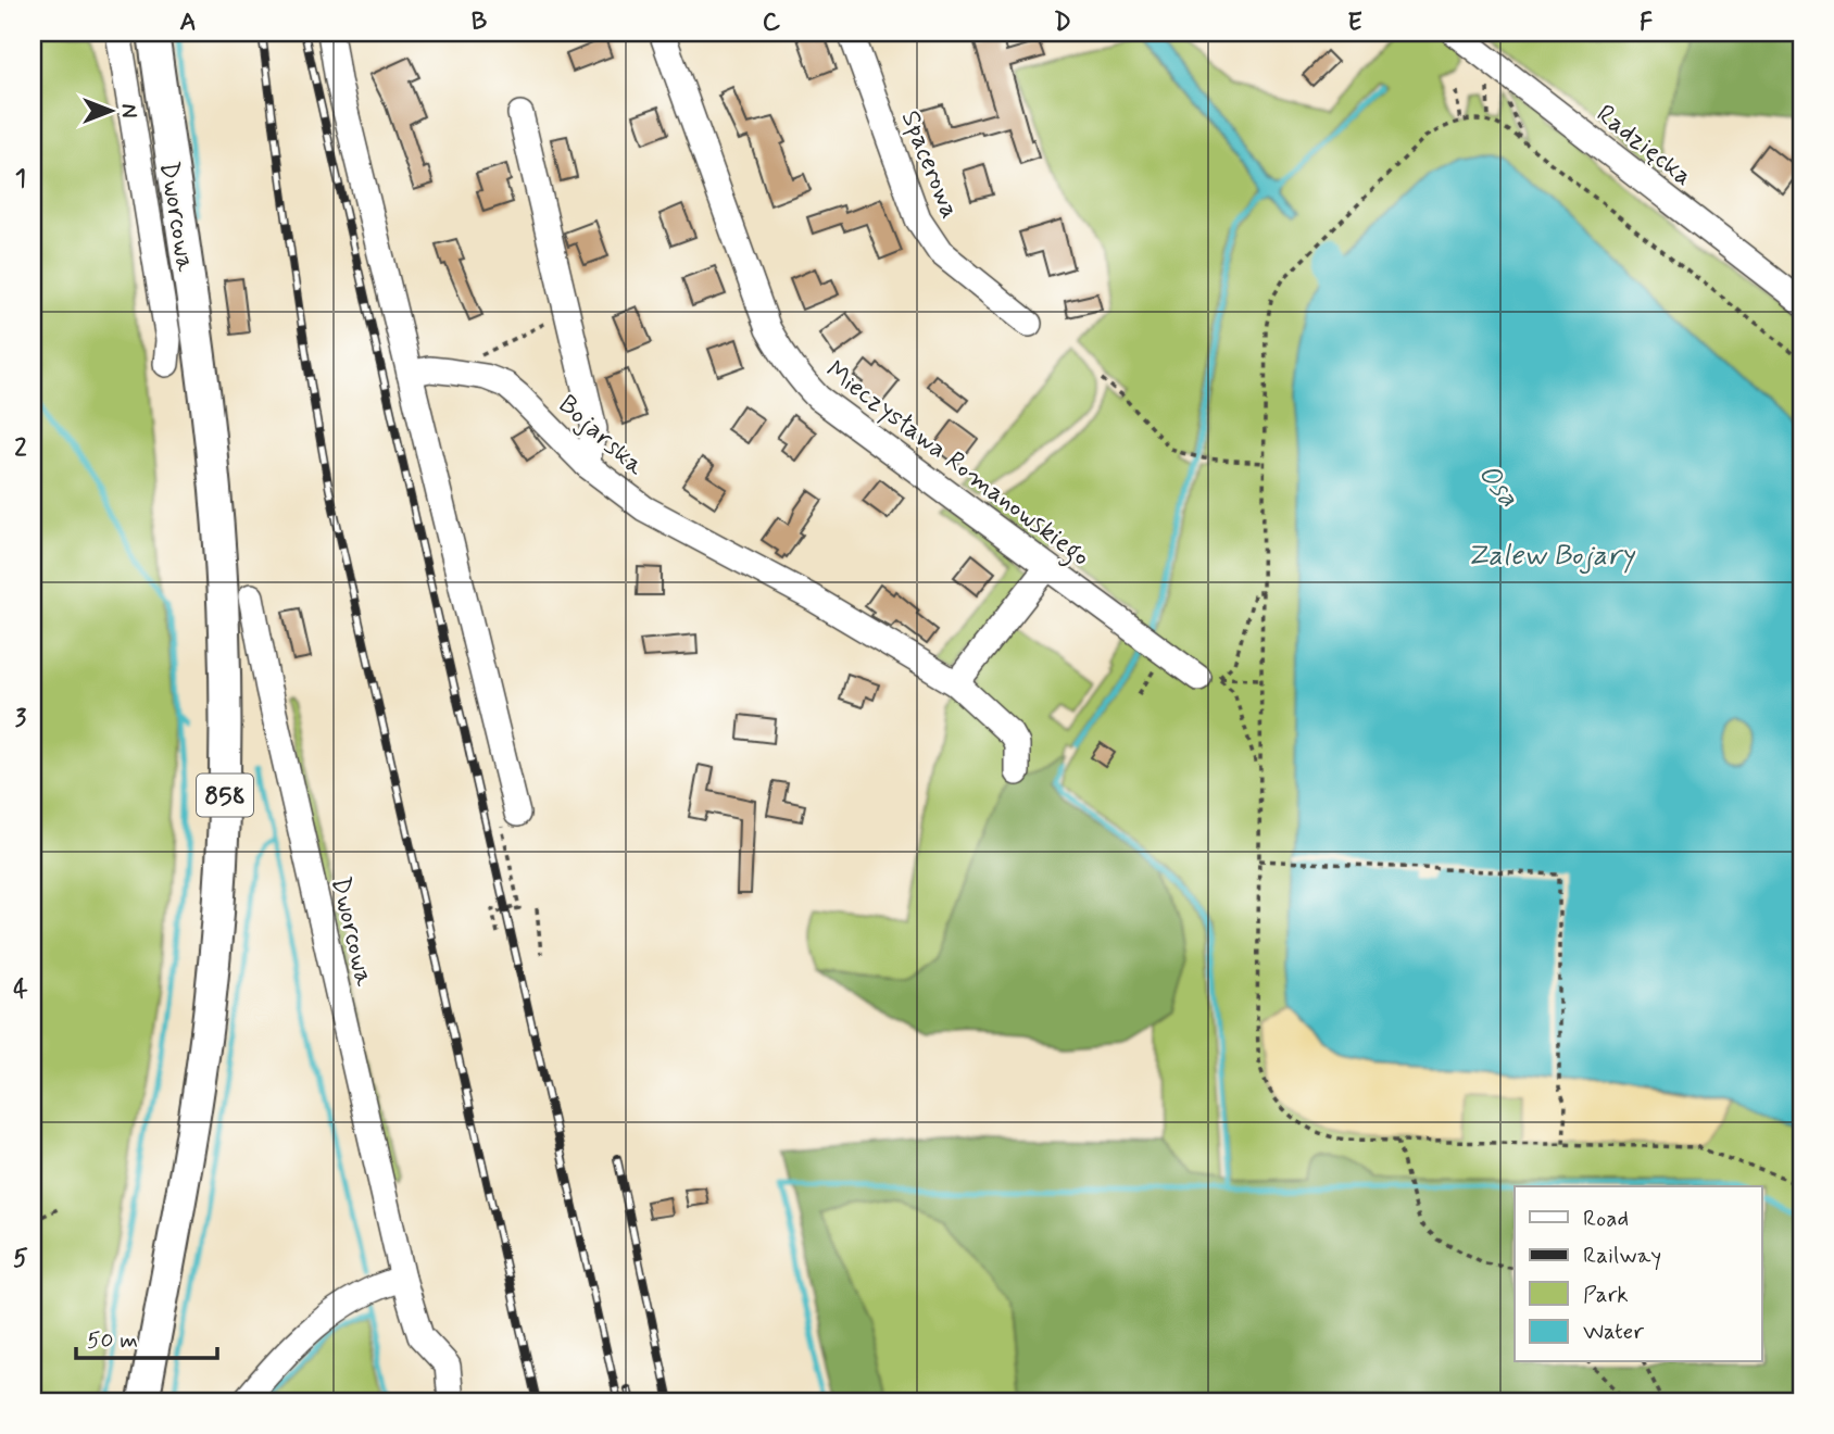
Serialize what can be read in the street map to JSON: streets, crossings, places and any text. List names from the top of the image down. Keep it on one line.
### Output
{"streets":{"main road":["858"],"street":["Radzięcka","Spacerowa","Dworcowa","Bojarska","Mieczysława Romanowskiego"]},"water":["Osa","Zalew Bojary"],"legend":["Road","Railway","Park","Water"],"scale_bar":"50 m","north":"right","grid":{"columns":["A","B","C","D","E","F"],"rows":["1","2","3","4","5"]}}
